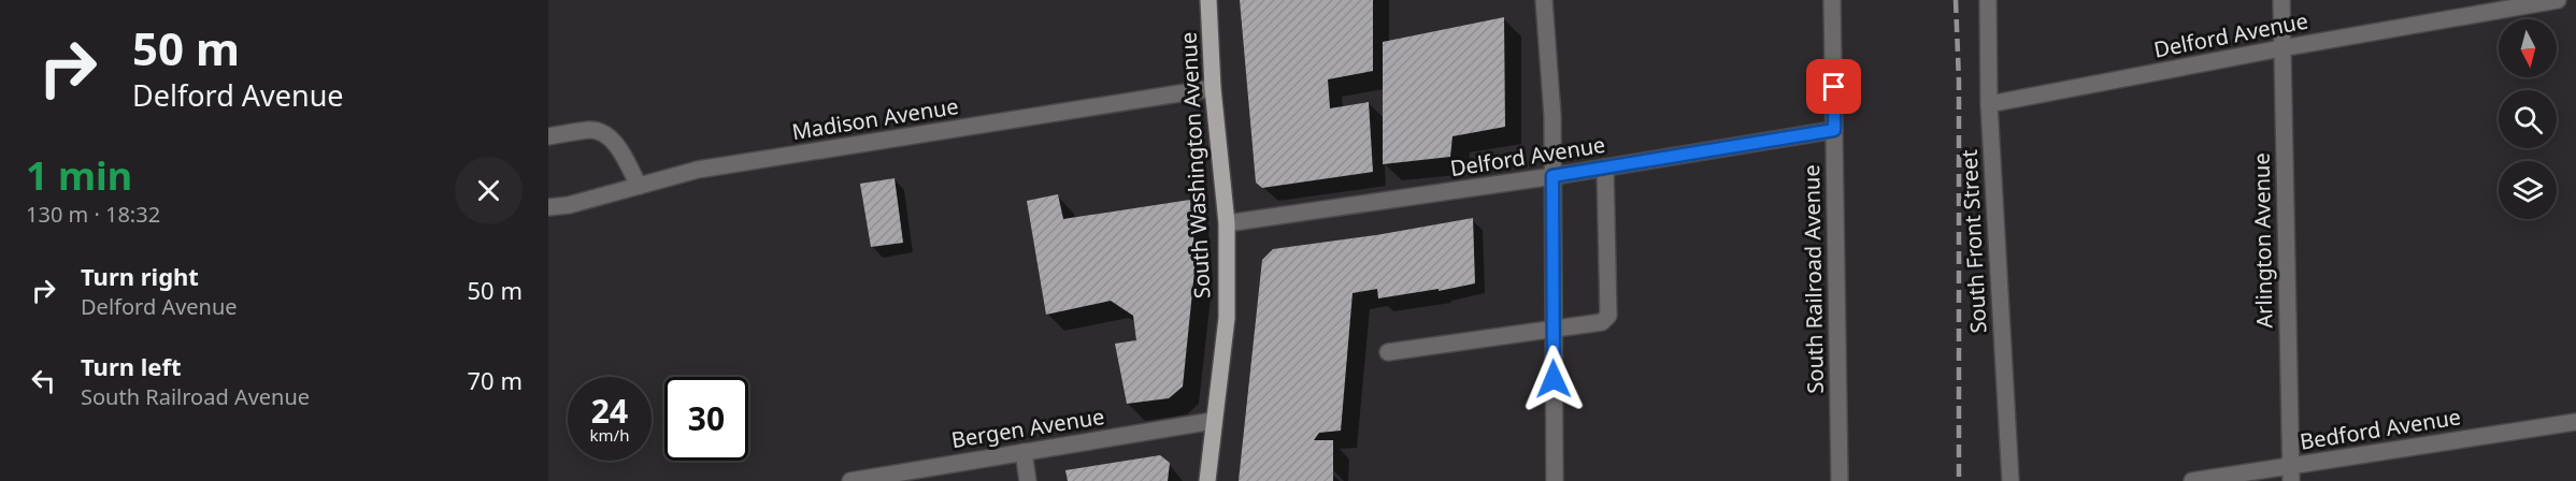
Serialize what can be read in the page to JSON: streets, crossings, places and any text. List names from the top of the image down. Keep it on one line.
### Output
{"streets":{"main road":["South Washington Avenue"],"street":["Delford Avenue","Madison Avenue","Arlington Avenue","South Front Street","South Railroad Avenue","Bergen Avenue","Bedford Avenue"]},"crossings":[["Delford Avenue","South Washington Avenue"],["Delford Avenue","Arlington Avenue"],["Delford Avenue","South Front Street"],["Delford Avenue","South Railroad Avenue"],["Madison Avenue","South Washington Avenue"],["South Washington Avenue","Bergen Avenue"],["Arlington Avenue","Bedford Avenue"]],"north":"bottom","page":{"turn":["50 m","Delford Avenue"],"heading":["1 min","130 m · 18:32"],"list":[{"name":"Turn right","note":"Delford Avenue","value":"50 m"},{"name":"Turn left","note":"South Railroad Avenue","value":"70 m"}],"speed":"24 km/h","limit":"30"}}
